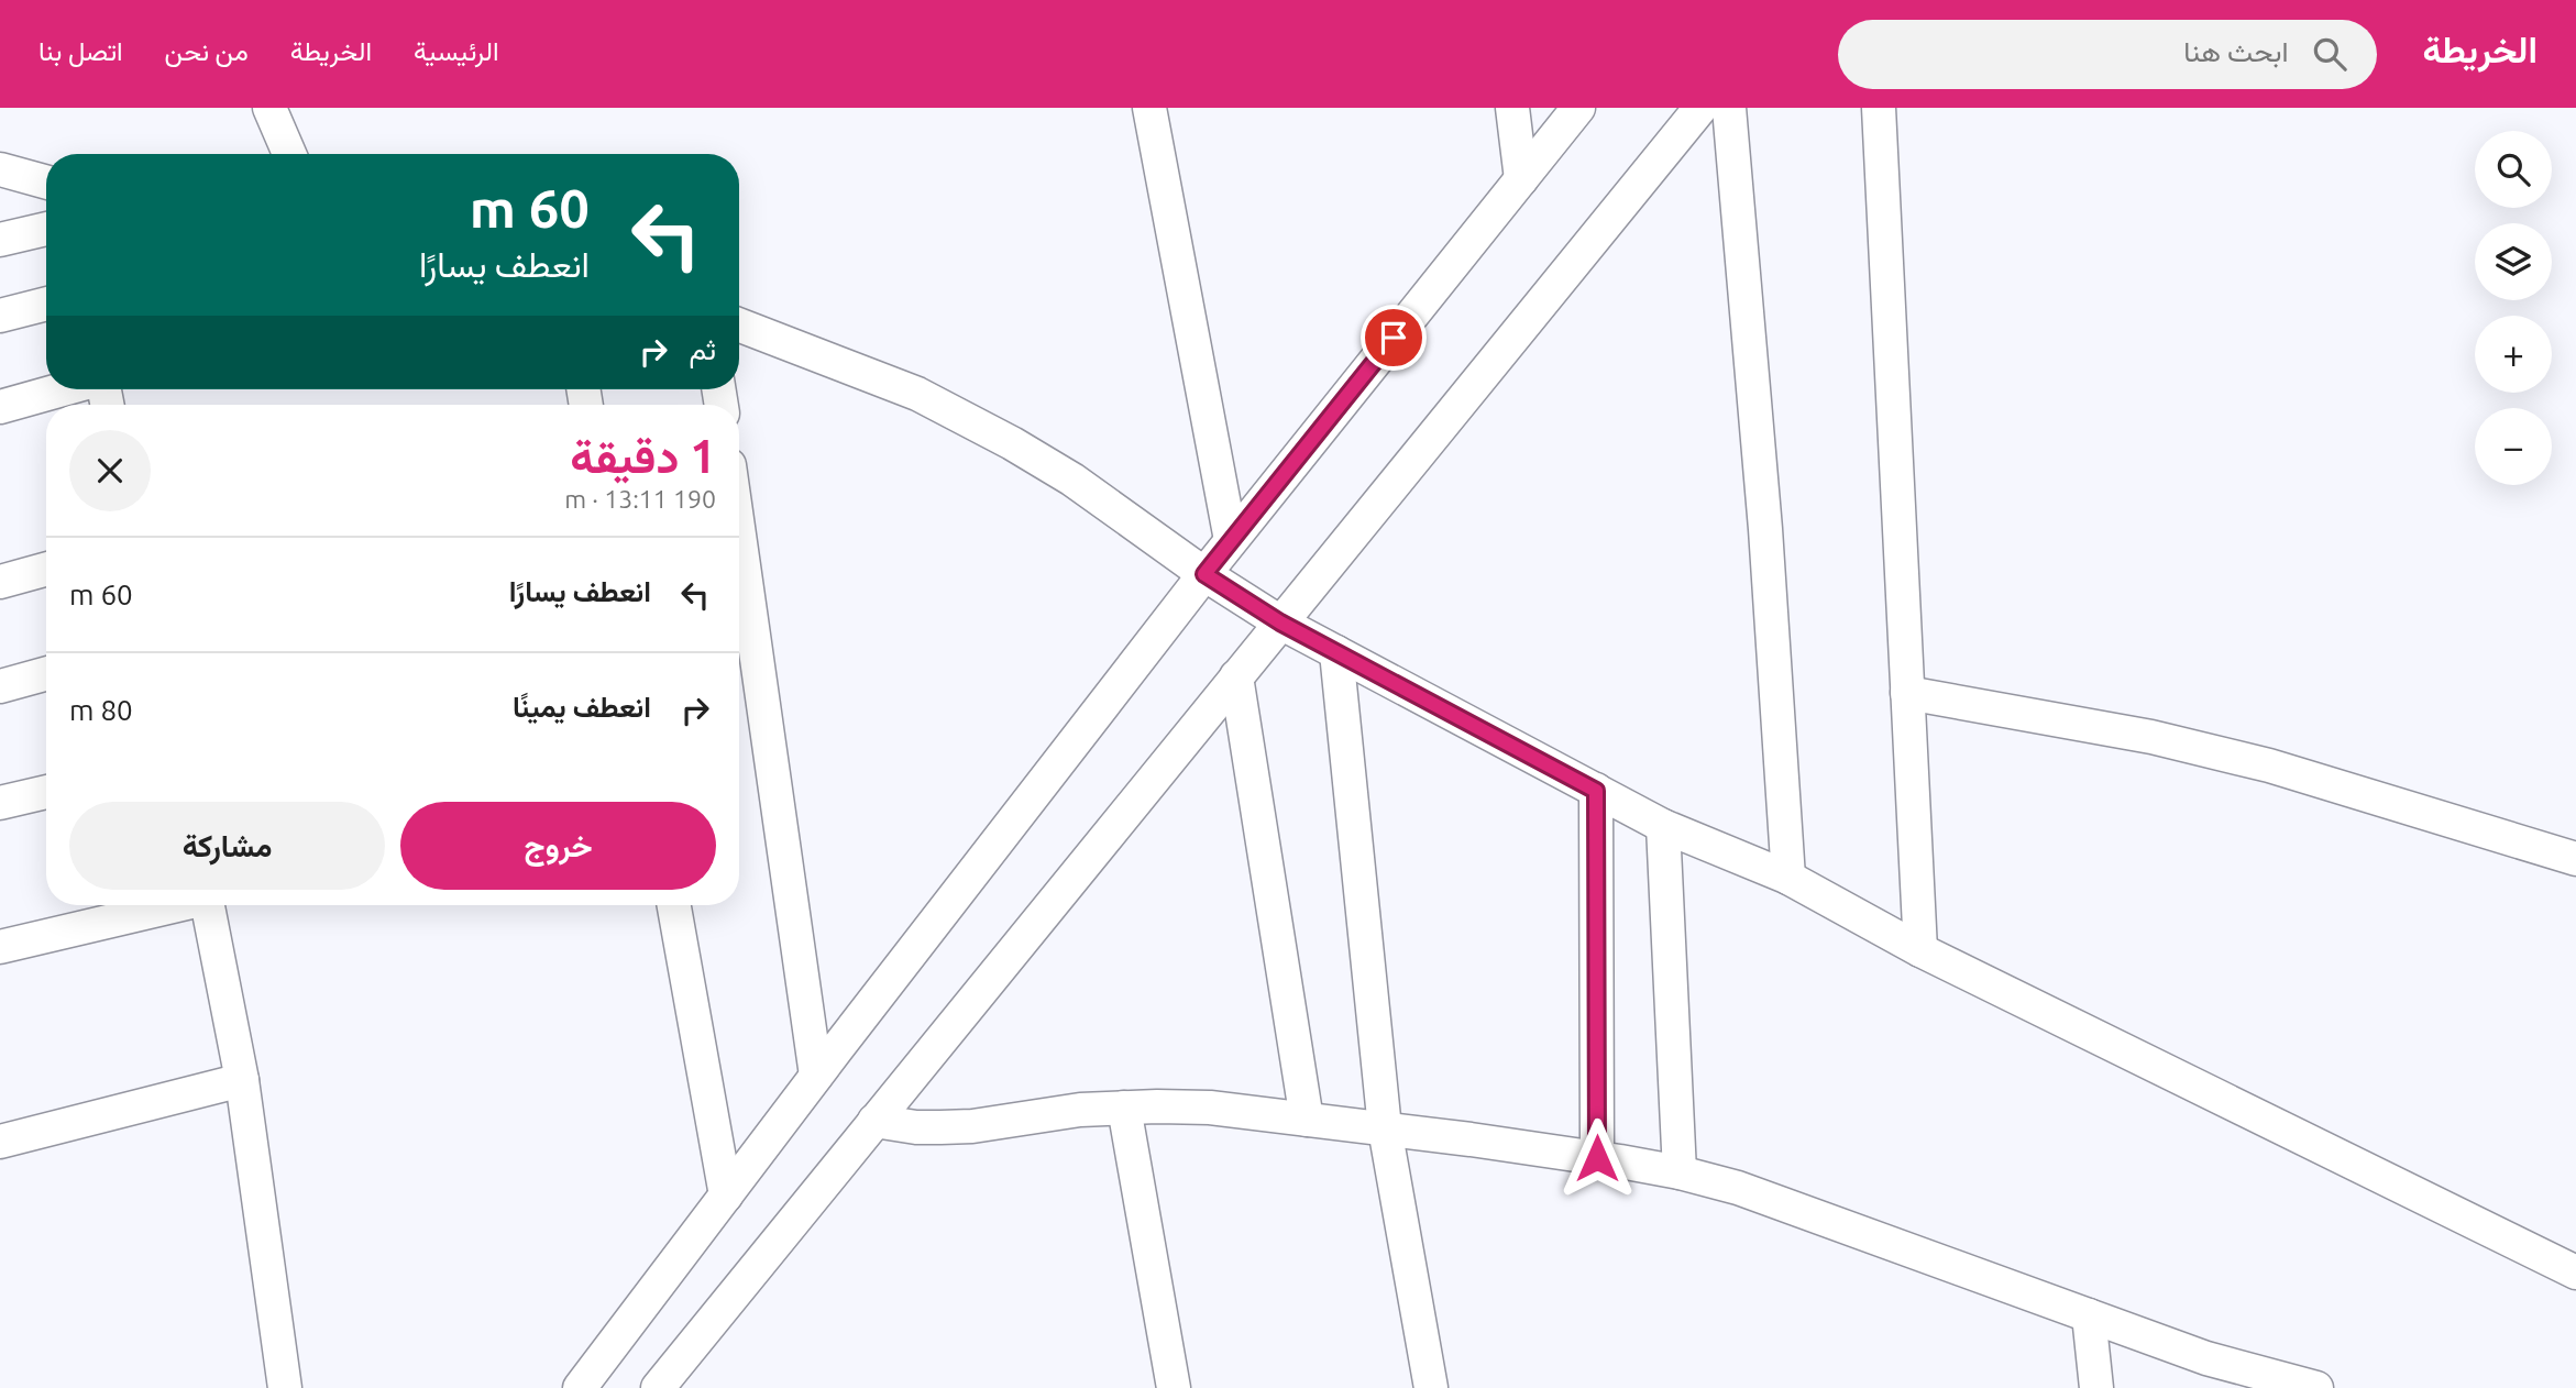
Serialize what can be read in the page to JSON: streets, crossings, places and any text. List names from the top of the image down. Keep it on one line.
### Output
{"page":{"header":"الخريطة","search":"ابحث هنا","nav":["الرئيسية","الخريطة","من نحن","اتصل بنا"],"map_buttons":["+","−"],"turn":["60 m","انعطف يسارًا"],"then":"ثم","heading":["1 دقيقة","190 m · 13:11"],"list":[{"name":"انعطف يسارًا","value":"60 m"},{"name":"انعطف يمينًا","value":"80 m"}],"buttons":["خروج","مشاركة"]}}
